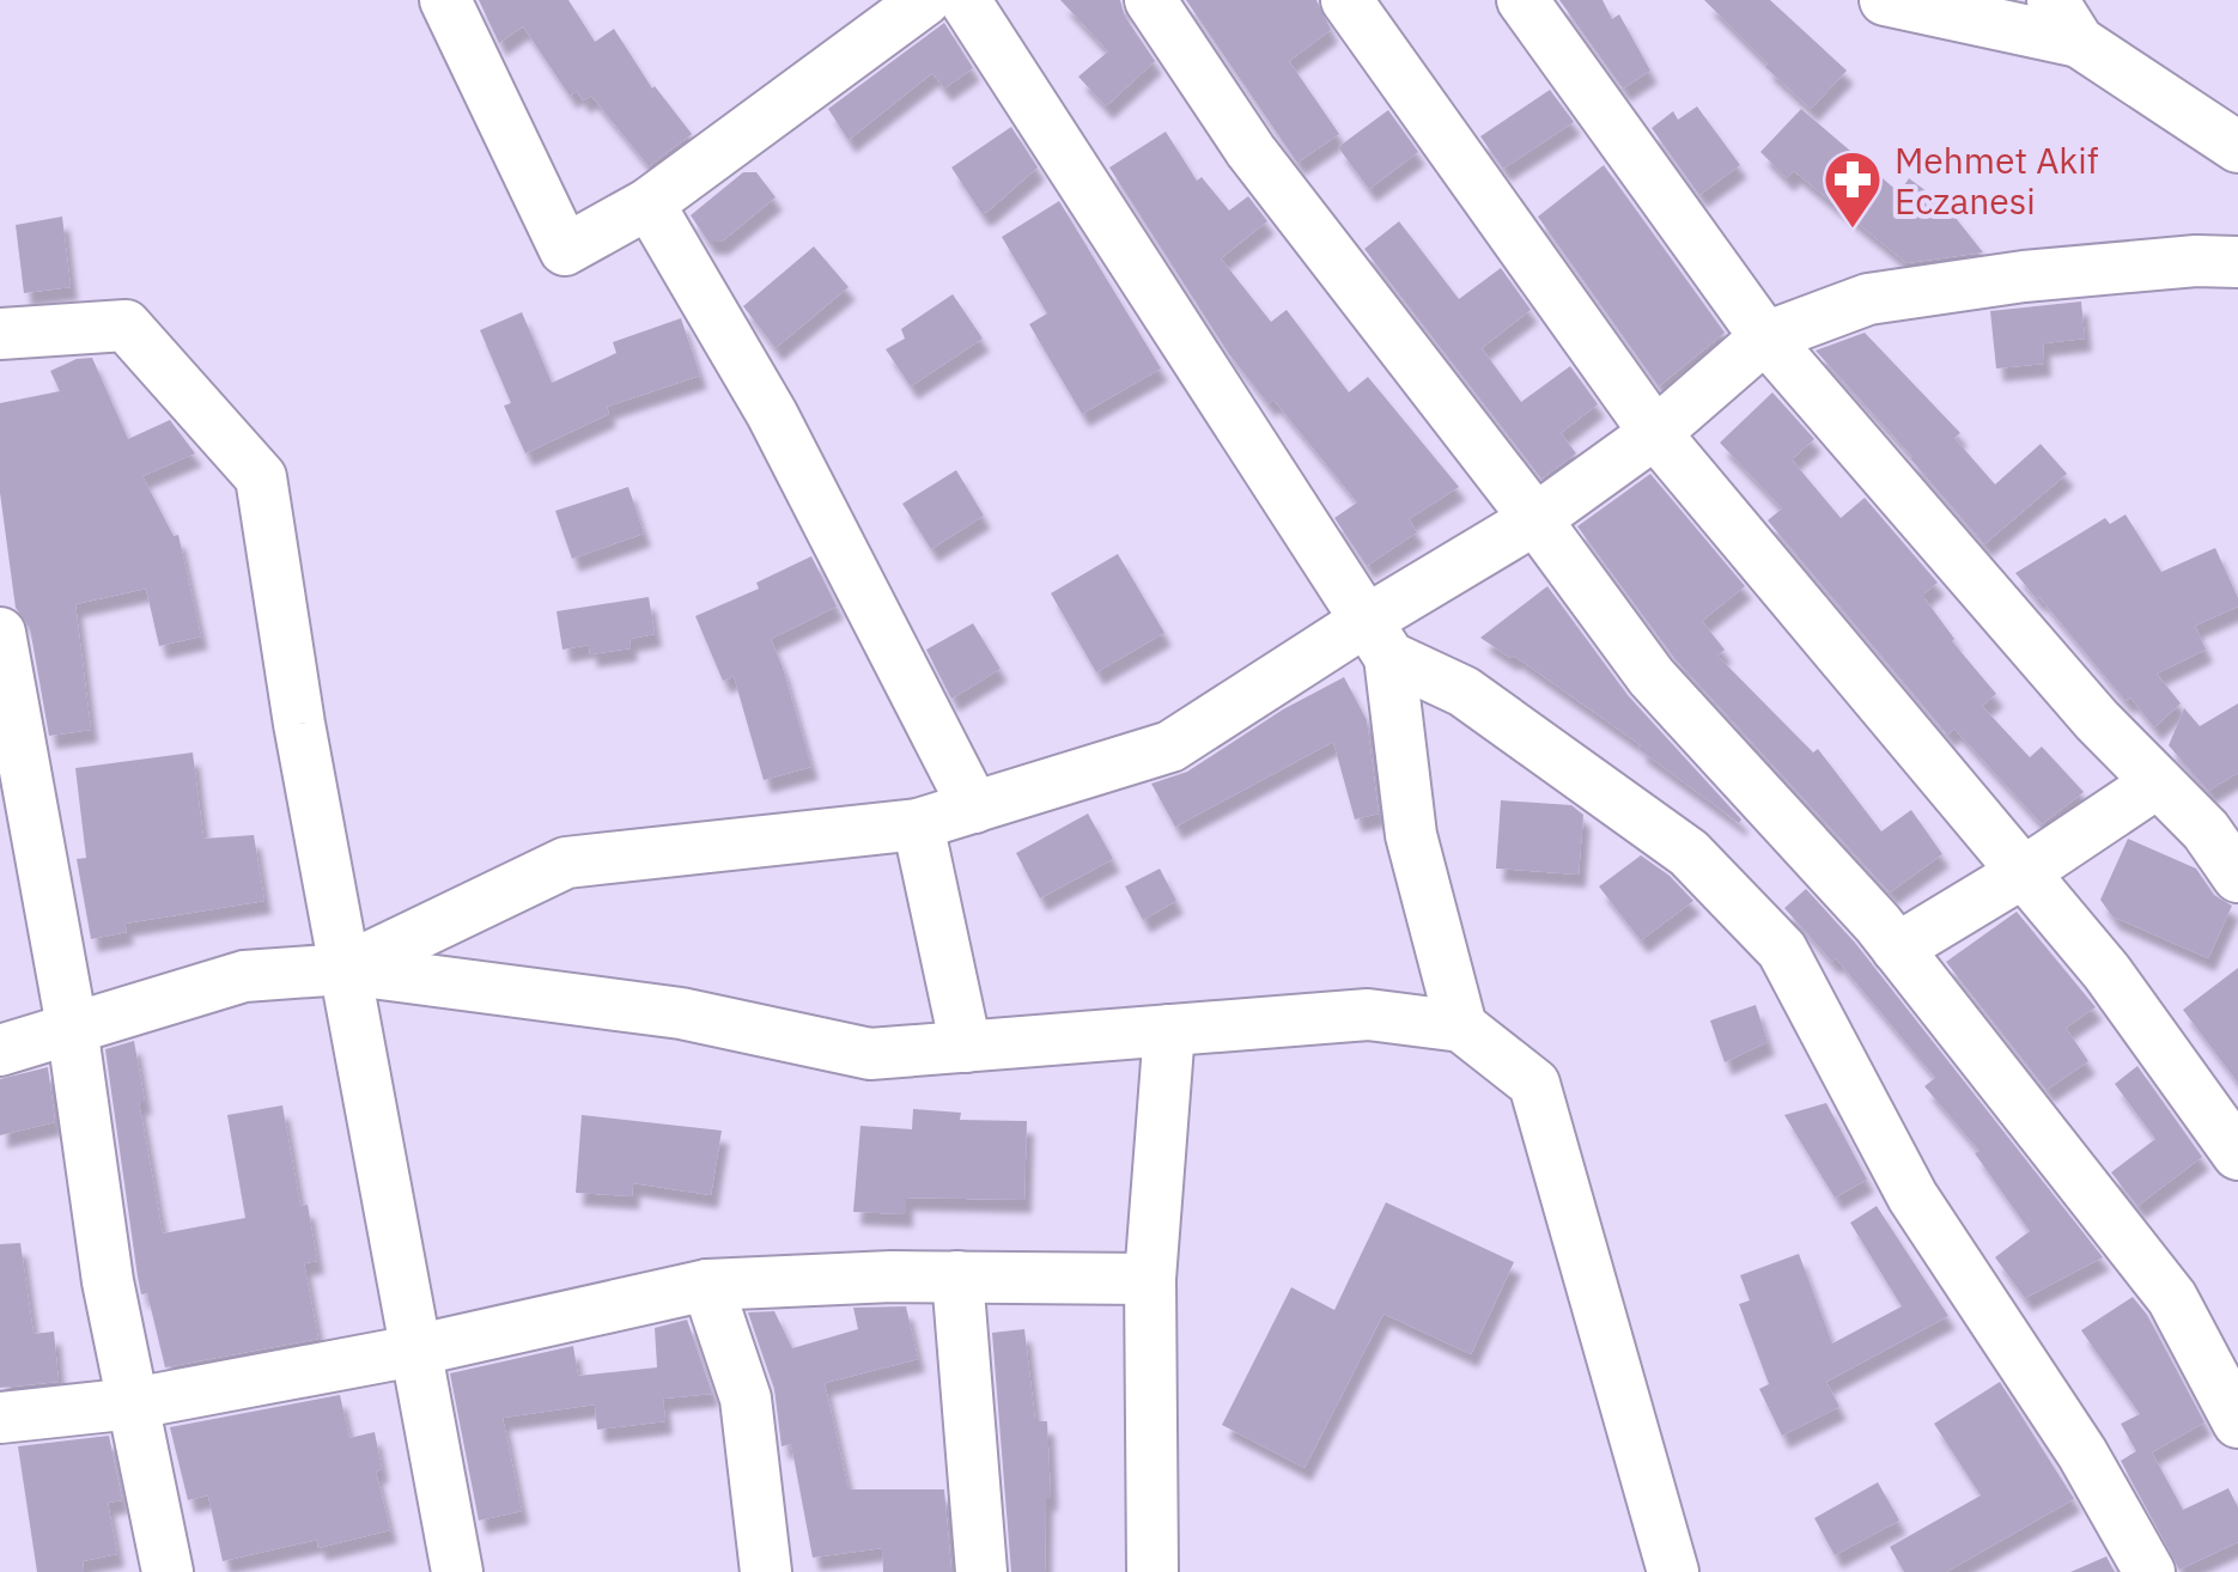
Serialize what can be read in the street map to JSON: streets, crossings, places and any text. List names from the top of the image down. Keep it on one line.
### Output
{"places":{"pharmacy":["Mehmet Akif Eczanesi"]}}
